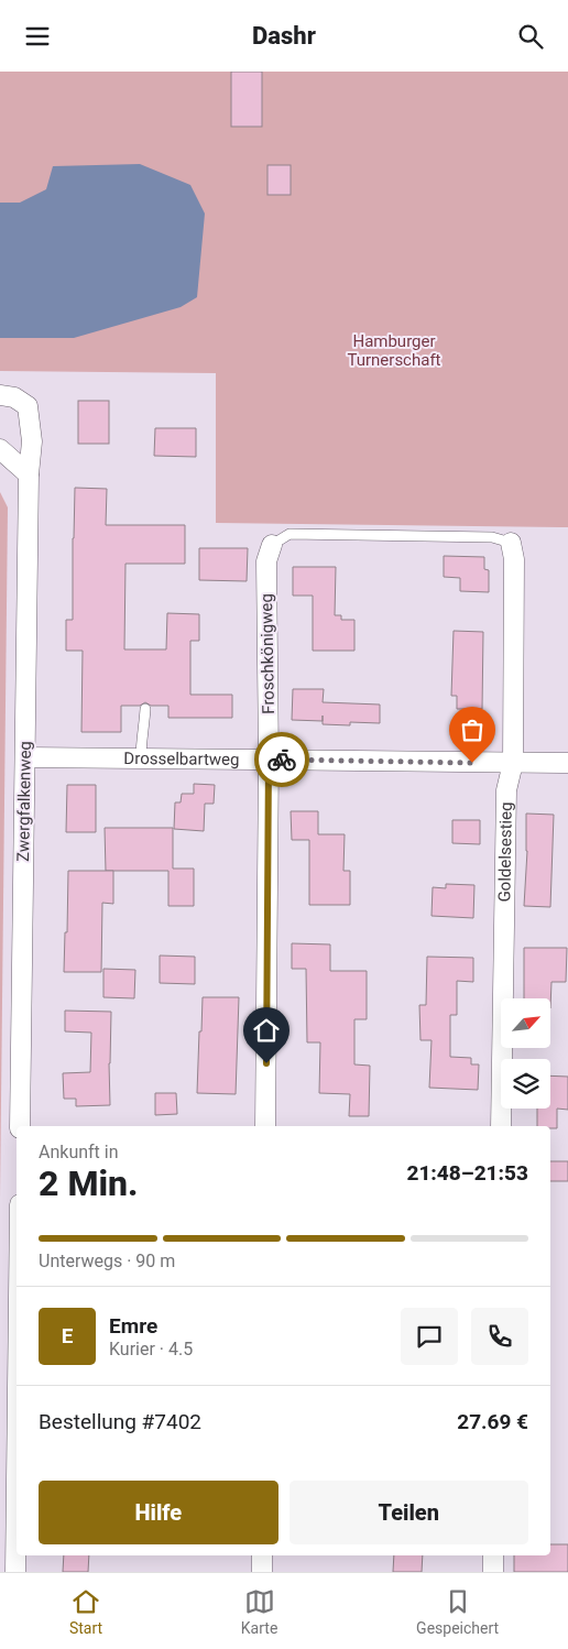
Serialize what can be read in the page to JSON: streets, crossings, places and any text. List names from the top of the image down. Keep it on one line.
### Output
{"streets":{"street":["Froschkönigweg","Drosselbartweg","Zwergfalkenweg","Goldelsestieg"]},"crossings":[["Froschkönigweg","Drosselbartweg"],["Drosselbartweg","Zwergfalkenweg"],["Drosselbartweg","Goldelsestieg"]],"parks":["Hamburger Turnerschaft"],"north":"top right","page":{"header":"Dashr","heading":["2 Min.","Ankunft in","21:48–21:53"],"panel":["Emre","Kurier · 4.5","Bestellung #7402","27.69 €"],"bar":"Unterwegs · 90 m","round":"E","buttons":["Hilfe","Teilen"],"tabs":["Start","Karte","Gespeichert"]}}
